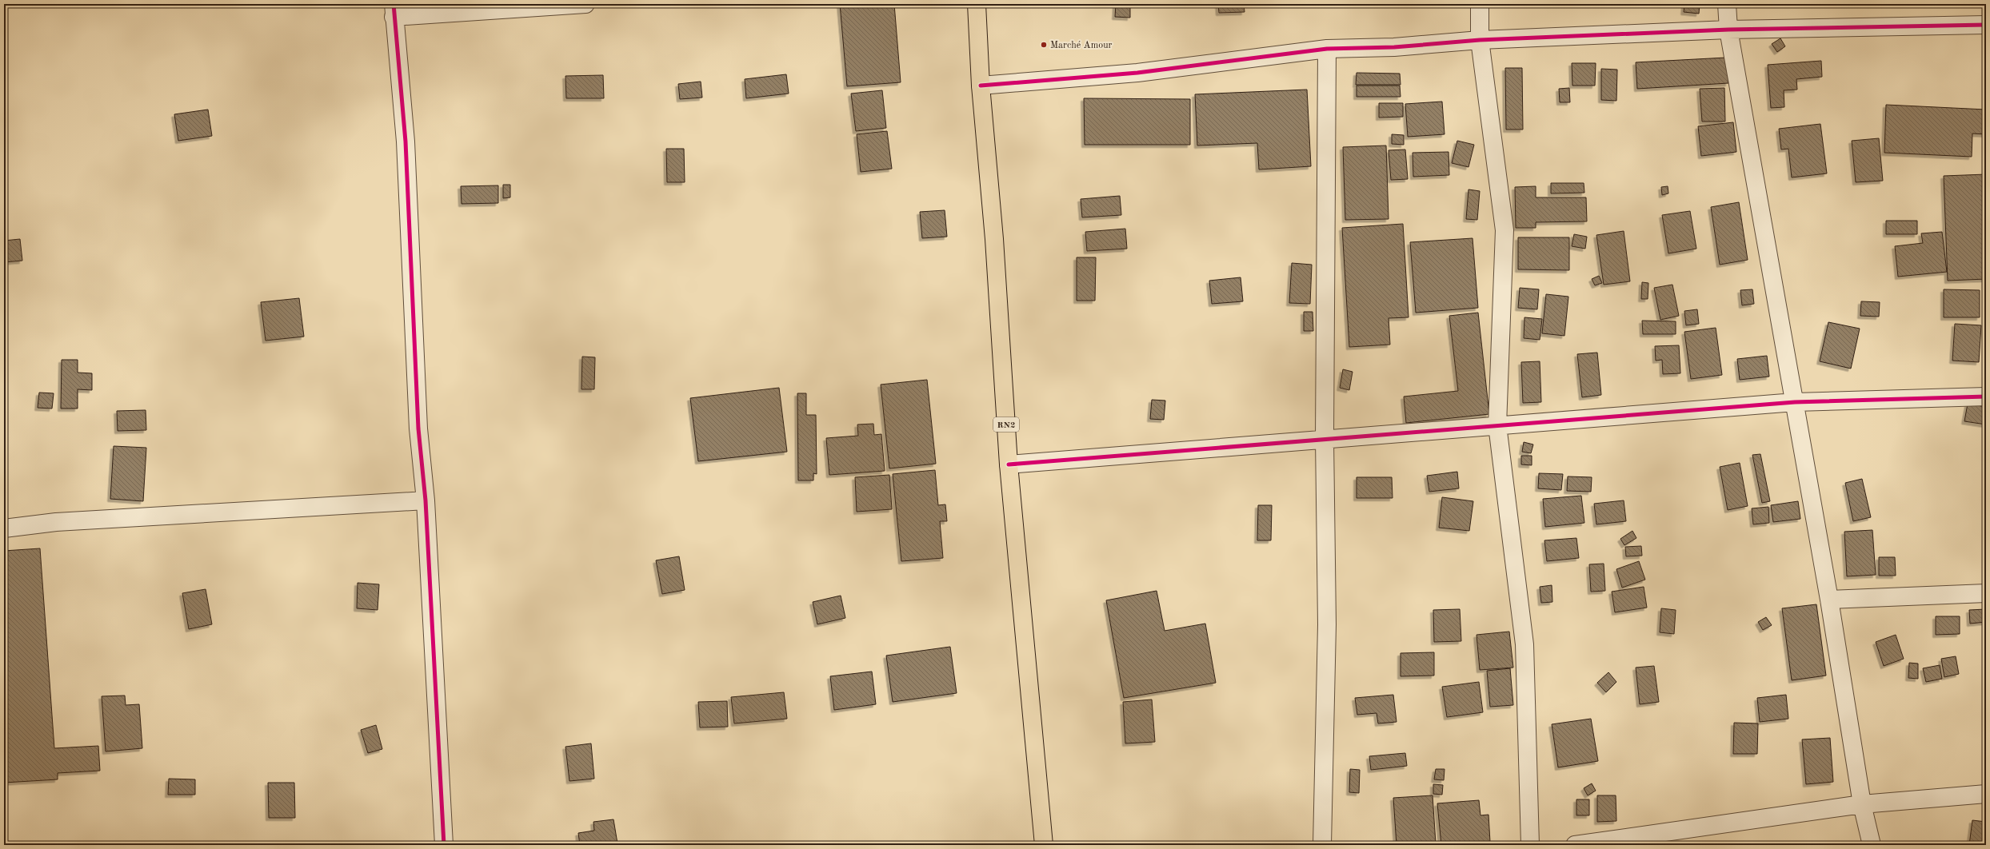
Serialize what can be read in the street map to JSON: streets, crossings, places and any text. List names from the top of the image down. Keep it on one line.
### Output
{"streets":{"highway":["RN2"]},"places":["Marché Amour"]}
